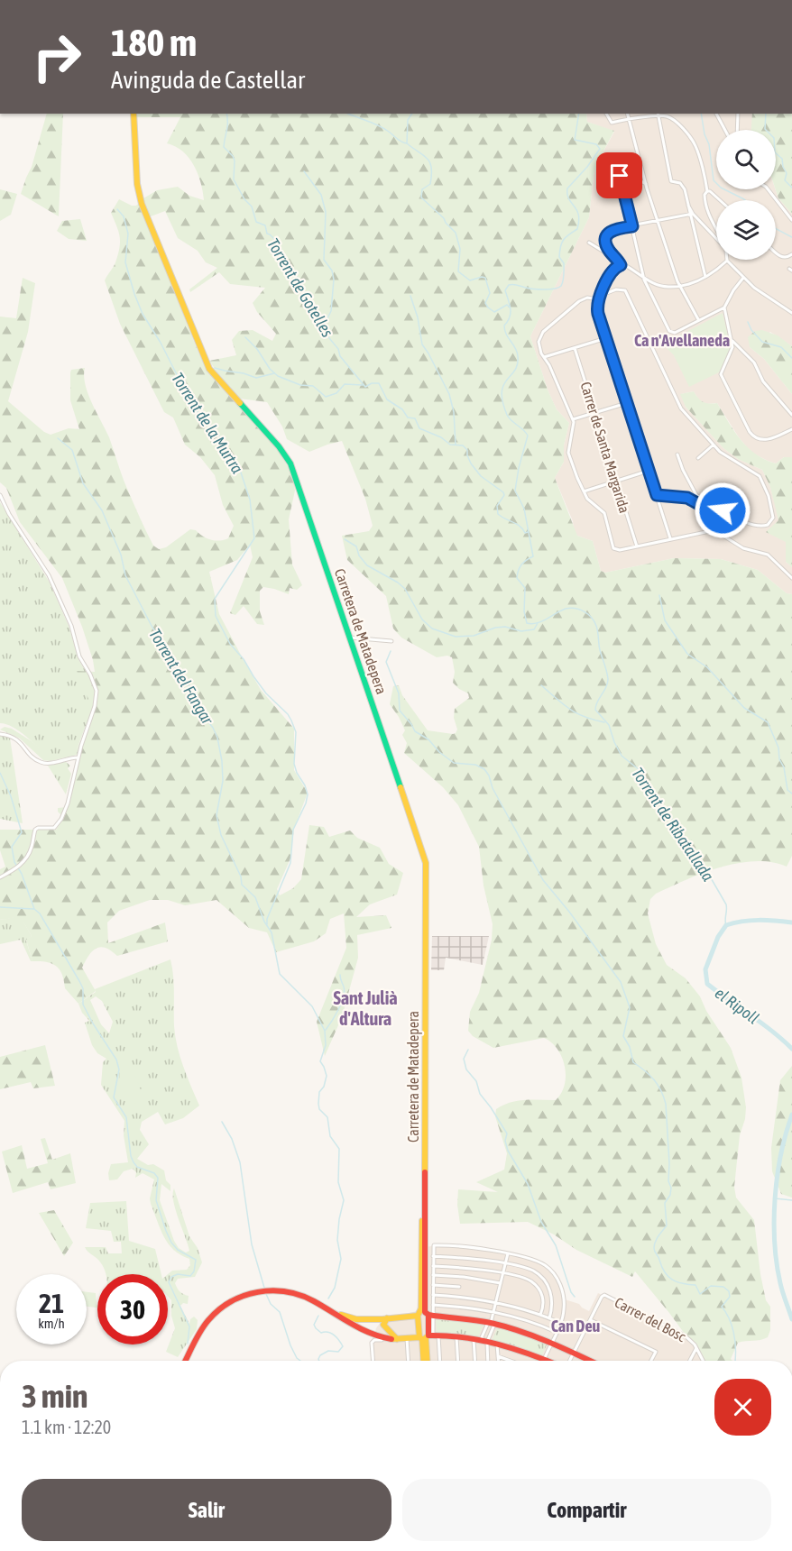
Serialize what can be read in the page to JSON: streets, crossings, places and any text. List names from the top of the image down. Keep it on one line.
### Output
{"streets":{"main road":["Carretera de Matadepera"],"street":["Carrer de Santa Margarida","Carrer del Bosc"]},"districts":["Ca n'Avellaneda","Sant Julià d'Altura","Can Deu"],"water":["Torrent de Gotelles","Torrent de la Murtra","Torrent del Fangar","Torrent de Ribatallada","el Ripoll"],"page":{"turn":["180 m","Avinguda de Castellar"],"speed":"21 km/h","limit":"30","heading":["3 min","1.1 km · 12:20"],"buttons":["Salir","Compartir"]}}
